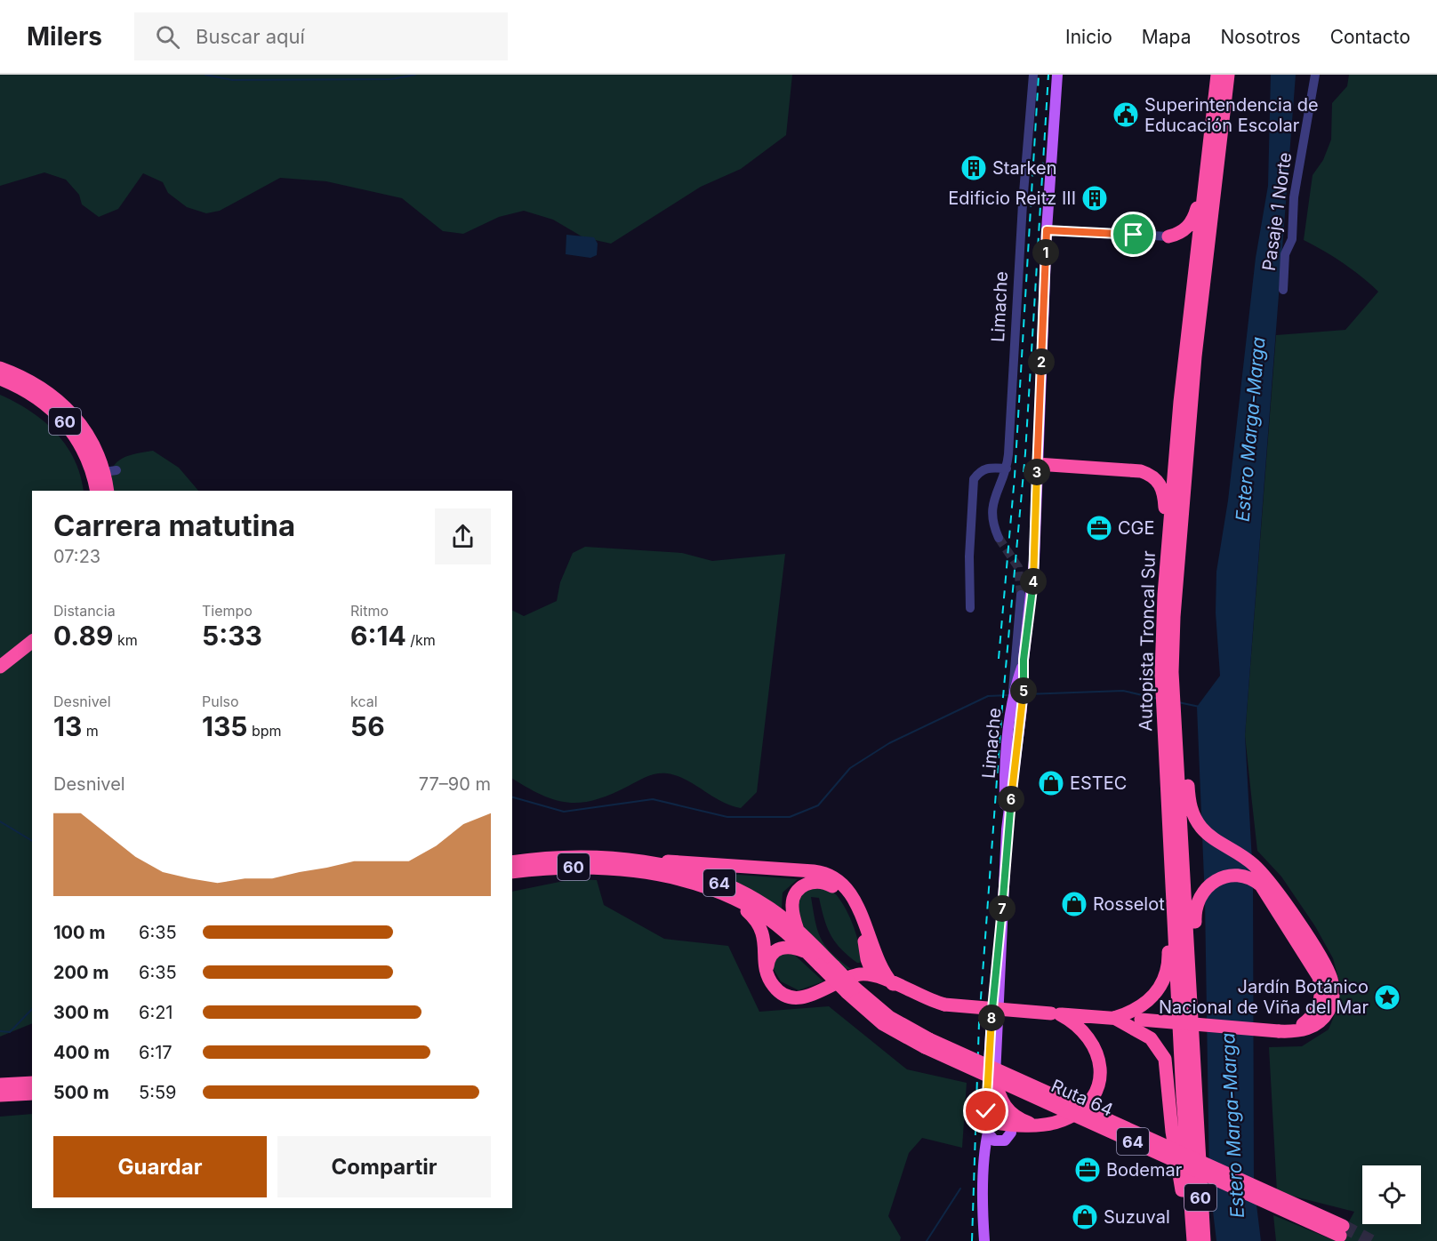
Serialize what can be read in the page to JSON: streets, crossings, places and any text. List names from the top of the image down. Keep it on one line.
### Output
{"streets":{"highway":["60","Autopista Troncal Sur","64","Ruta 64"],"main road":["Limache"],"street":["Pasaje 1 Norte"]},"crossings":[["60","64"],["64","Ruta 64"]],"water":["Estero Marga-Marga"],"places":{"public building":["Superintendencia de Educación Escolar"],"building":["Starken","Edificio Reitz III"],"office":["CGE","Bodemar"],"shop":["ESTEC","Rosselot","Suzuval"],"place":["Jardín Botánico Nacional de Viña del Mar"]},"page":{"header":"Milers","search":"Buscar aquí","nav":["Inicio","Mapa","Nosotros","Contacto"],"pins":["1","2","3","4","5","6","7","8"],"heading":["Carrera matutina","07:23"],"stats":[["Distancia","0.89 km"],["Tiempo","5:33"],["Ritmo","6:14 /km"],["Desnivel","13 m"],["Pulso","135 bpm"],["kcal","56"]],"chart":["Desnivel","77–90 m"],"list":[{"name":"100 m","note":"6:35"},{"name":"200 m","note":"6:35"},{"name":"300 m","note":"6:21"},{"name":"400 m","note":"6:17"},{"name":"500 m","note":"5:59"}],"buttons":["Guardar","Compartir"]}}
